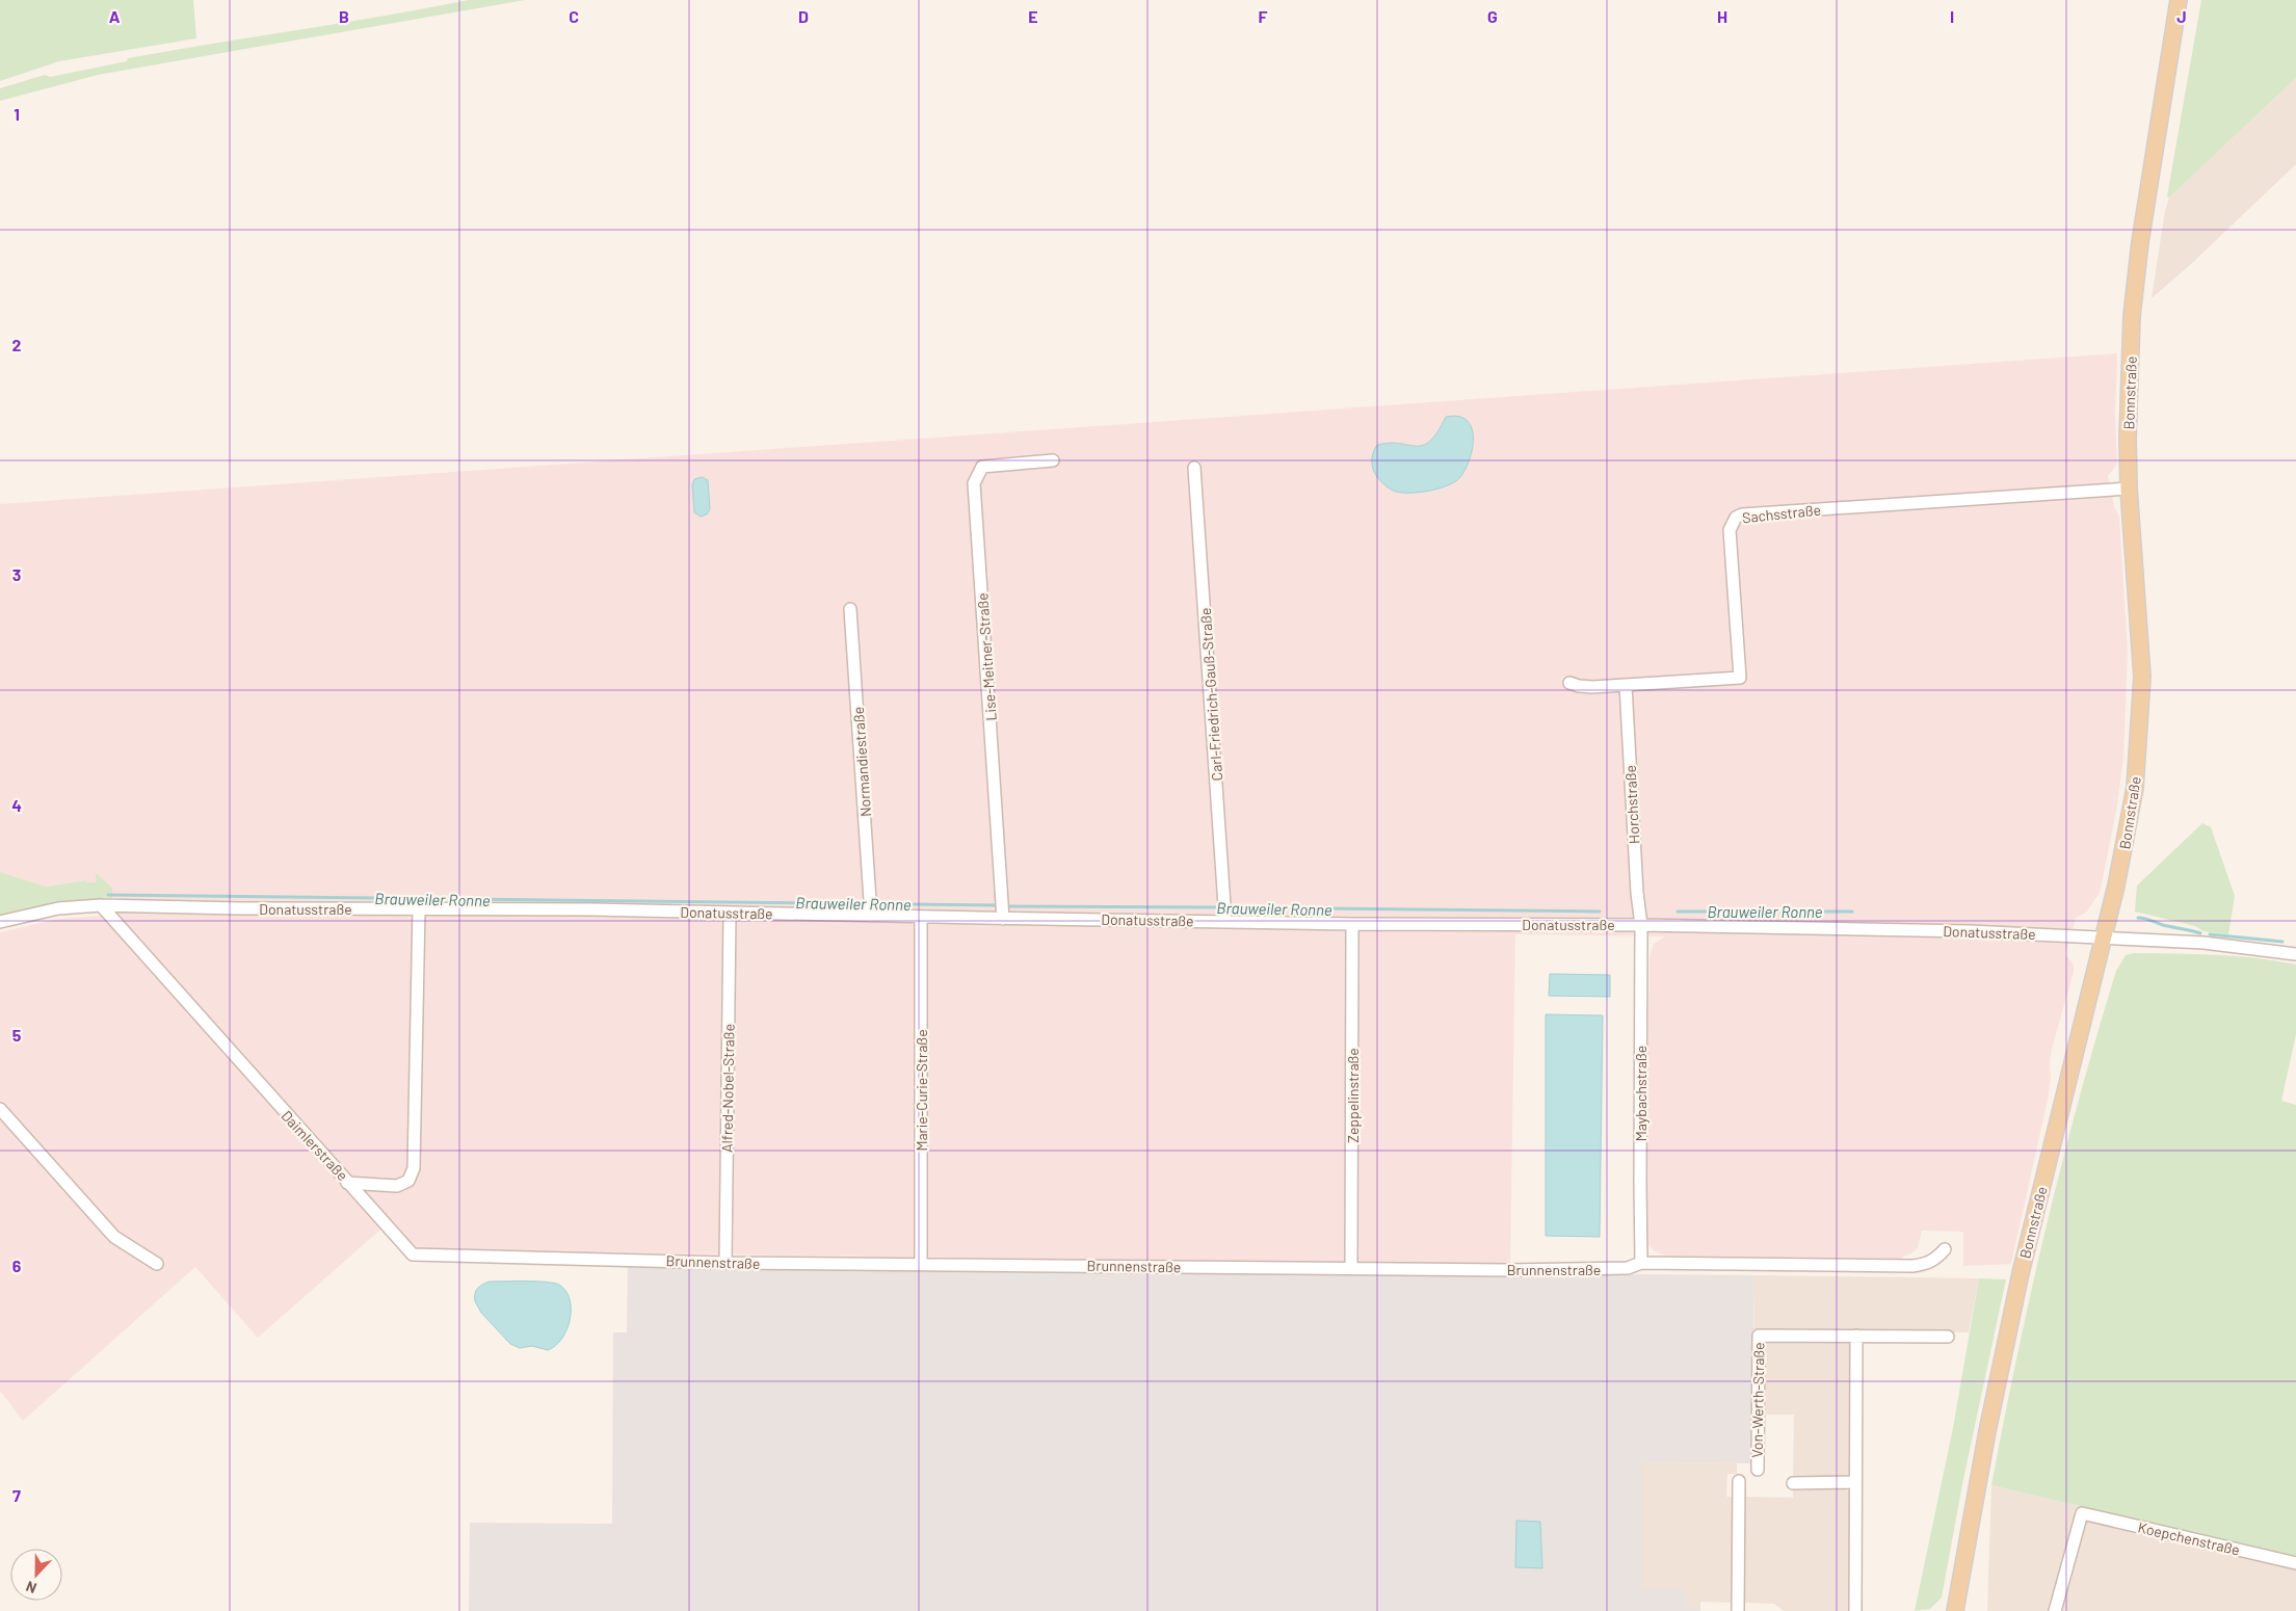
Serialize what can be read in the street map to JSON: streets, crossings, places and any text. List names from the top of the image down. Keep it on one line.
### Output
{"streets":{"main road":["Bonnstraße"],"street":["Sachsstraße","Lise-Meitner-Straße","Carl-Friedrich-Gauß-Straße","Normandiestraße","Horchstraße","Donatusstraße","Alfred-Nobel-Straße","Marie-Curie-Straße","Maybachstraße","Zeppelinstraße","Daimlerstraße","Brunnenstraße","Von-Werth-Straße","Koepchenstraße"]},"crossings":[["Bonnstraße","Sachsstraße"],["Bonnstraße","Donatusstraße"],["Sachsstraße","Horchstraße"],["Lise-Meitner-Straße","Donatusstraße"],["Carl-Friedrich-Gauß-Straße","Donatusstraße"],["Normandiestraße","Donatusstraße"],["Horchstraße","Donatusstraße"],["Horchstraße","Maybachstraße"],["Donatusstraße","Alfred-Nobel-Straße"],["Donatusstraße","Marie-Curie-Straße"],["Donatusstraße","Maybachstraße"],["Donatusstraße","Zeppelinstraße"],["Donatusstraße","Daimlerstraße"],["Alfred-Nobel-Straße","Brunnenstraße"],["Marie-Curie-Straße","Brunnenstraße"],["Maybachstraße","Brunnenstraße"],["Zeppelinstraße","Brunnenstraße"],["Daimlerstraße","Brunnenstraße"]],"water":["Brauweiler Ronne"],"north":"bottom","grid":{"columns":["A","B","C","D","E","F","G","H","I","J"],"rows":["1","2","3","4","5","6","7"]}}
